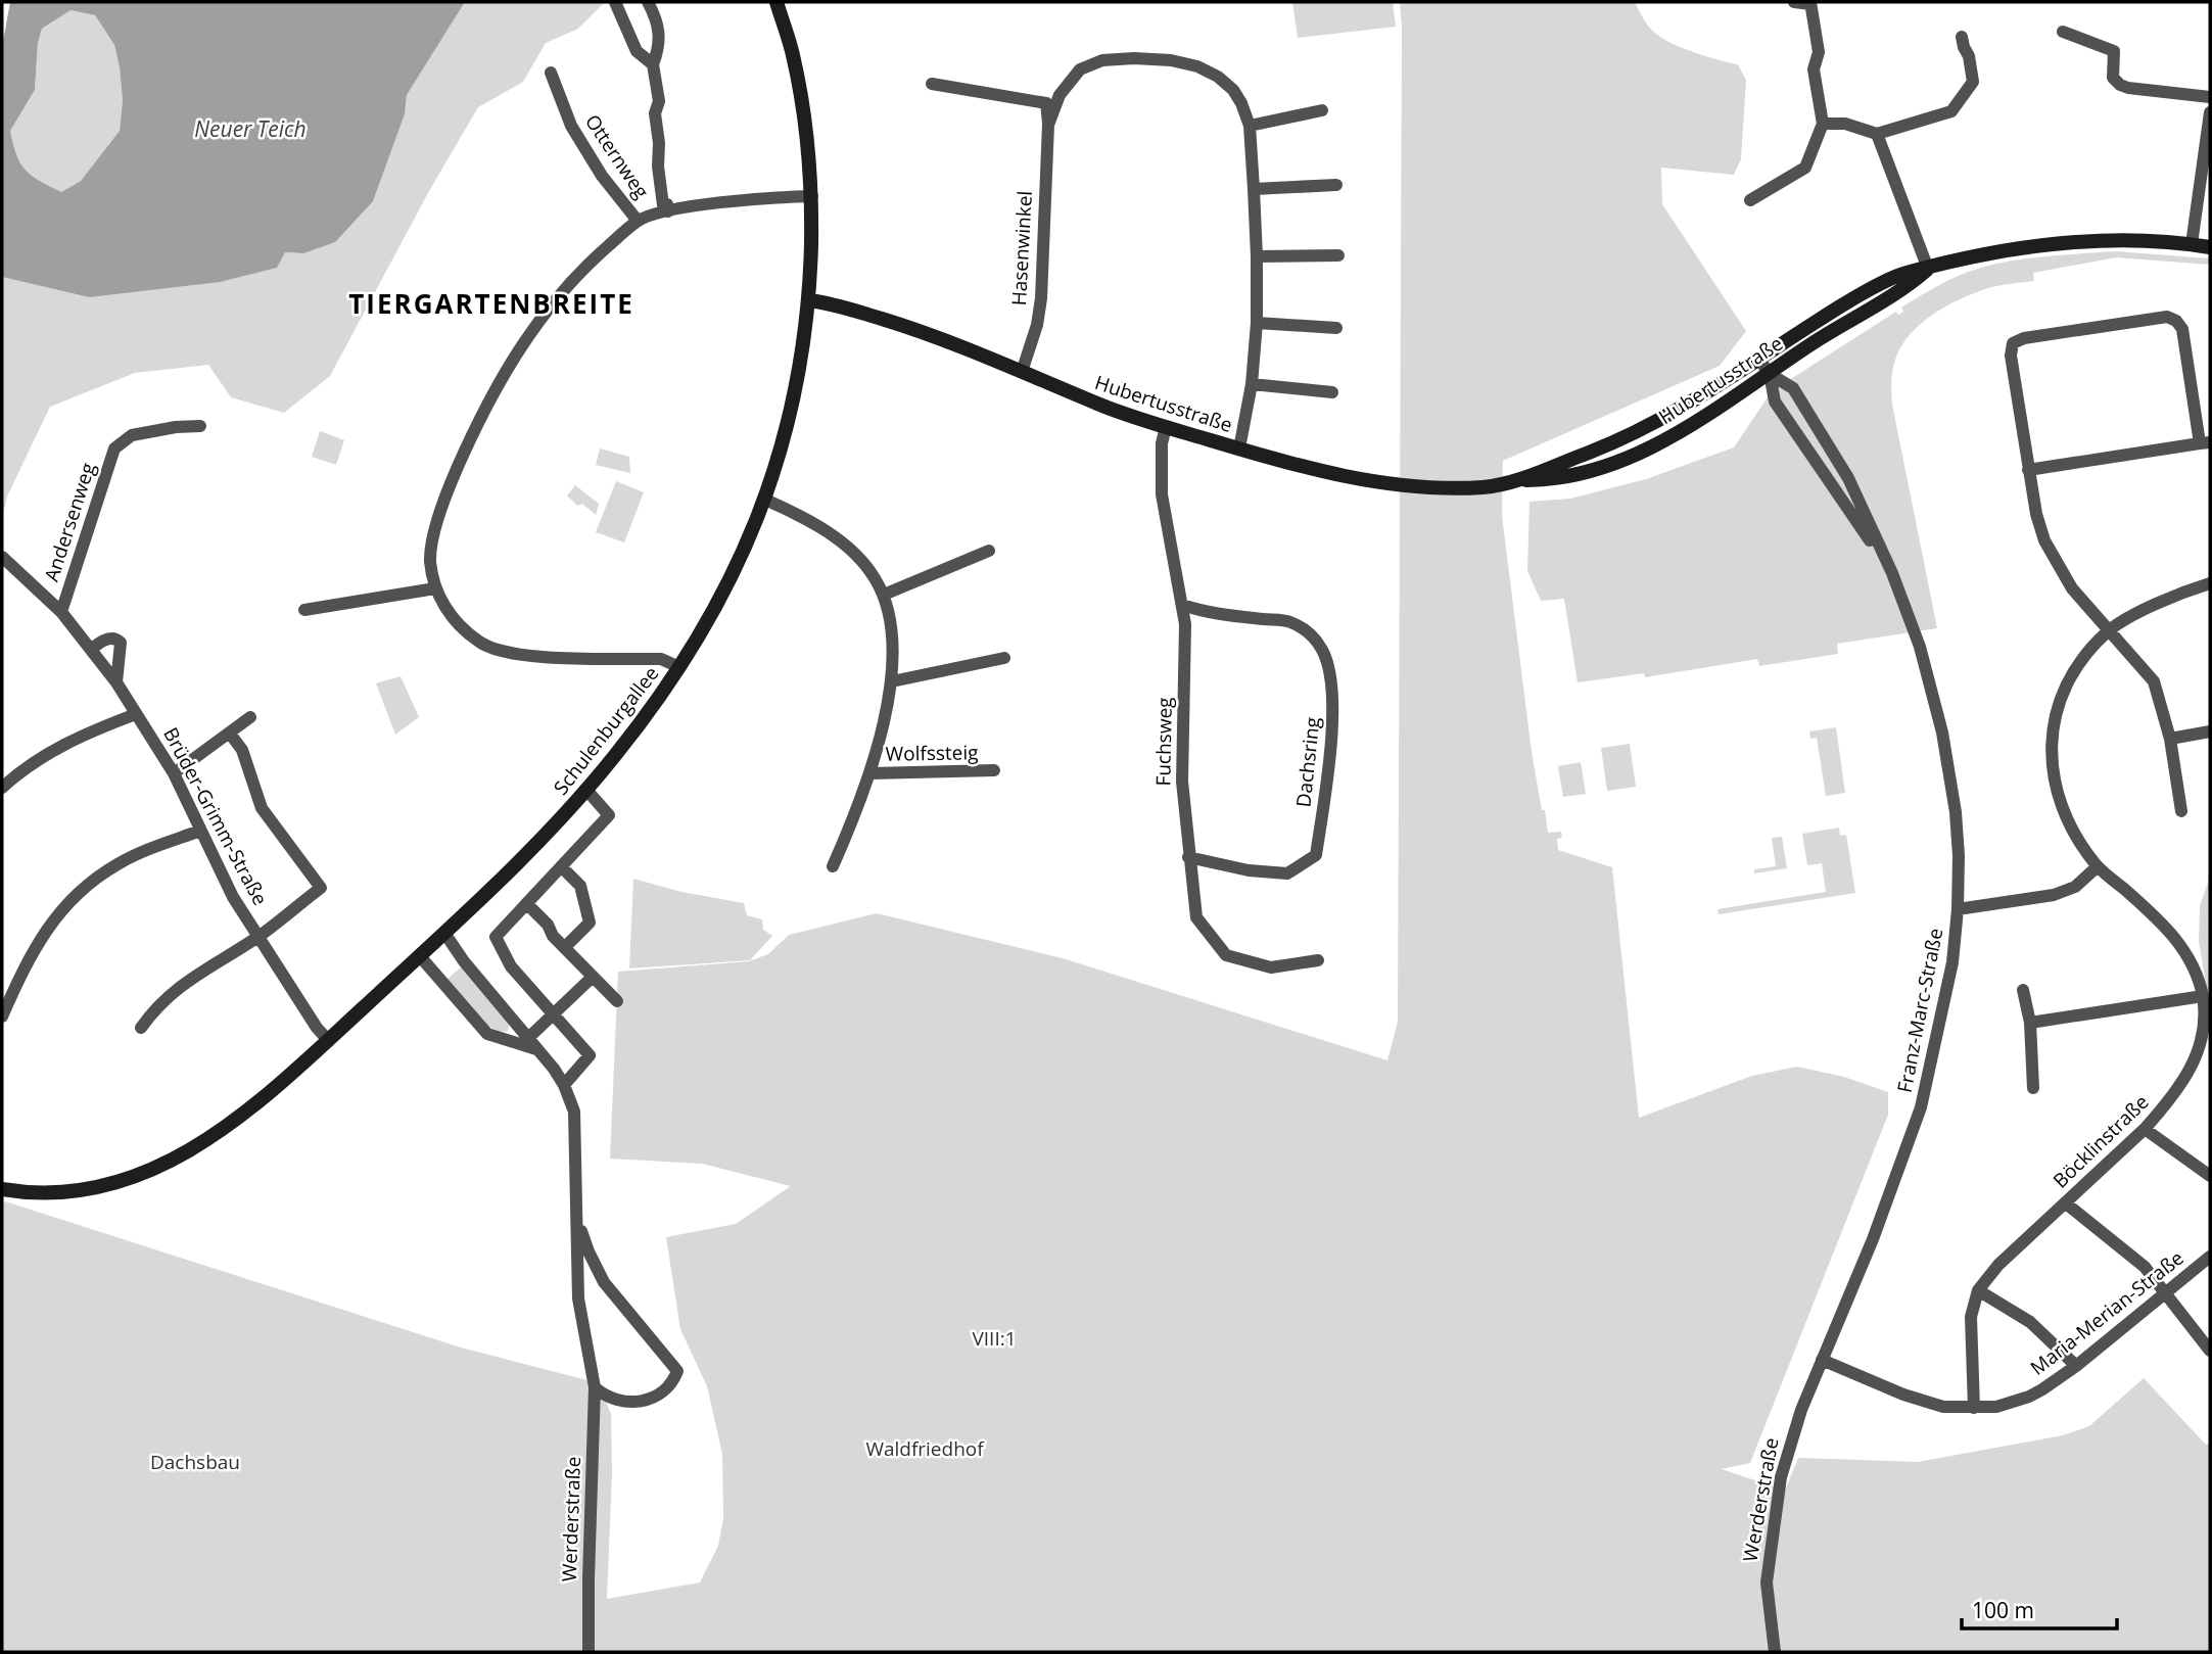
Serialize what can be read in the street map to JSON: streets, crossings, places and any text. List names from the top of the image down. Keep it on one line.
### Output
{"streets":{"street":["Otternweg","Hasenwinkel","Hubertusstraße","Andersenweg","Schulenburgallee","Fuchsweg","Wolfssteig","Dachsring","Brüder-Grimm-Straße","Franz-Marc-Straße","Böcklinstraße","Maria-Merian-Straße","Werderstraße"]},"crossings":[["Hasenwinkel","Hubertusstraße"],["Hubertusstraße","Schulenburgallee"],["Hubertusstraße","Fuchsweg"],["Hubertusstraße","Franz-Marc-Straße"],["Andersenweg","Brüder-Grimm-Straße"],["Schulenburgallee","Wolfssteig"],["Schulenburgallee","Brüder-Grimm-Straße"],["Schulenburgallee","Werderstraße"],["Fuchsweg","Dachsring"],["Franz-Marc-Straße","Maria-Merian-Straße"],["Franz-Marc-Straße","Werderstraße"],["Böcklinstraße","Maria-Merian-Straße"],["Maria-Merian-Straße","Werderstraße"]],"districts":["TIERGARTENBREITE"],"water":["Neuer Teich"],"parks":["VIII:1","Waldfriedhof","Dachsbau"],"scale_bar":"100 m"}
